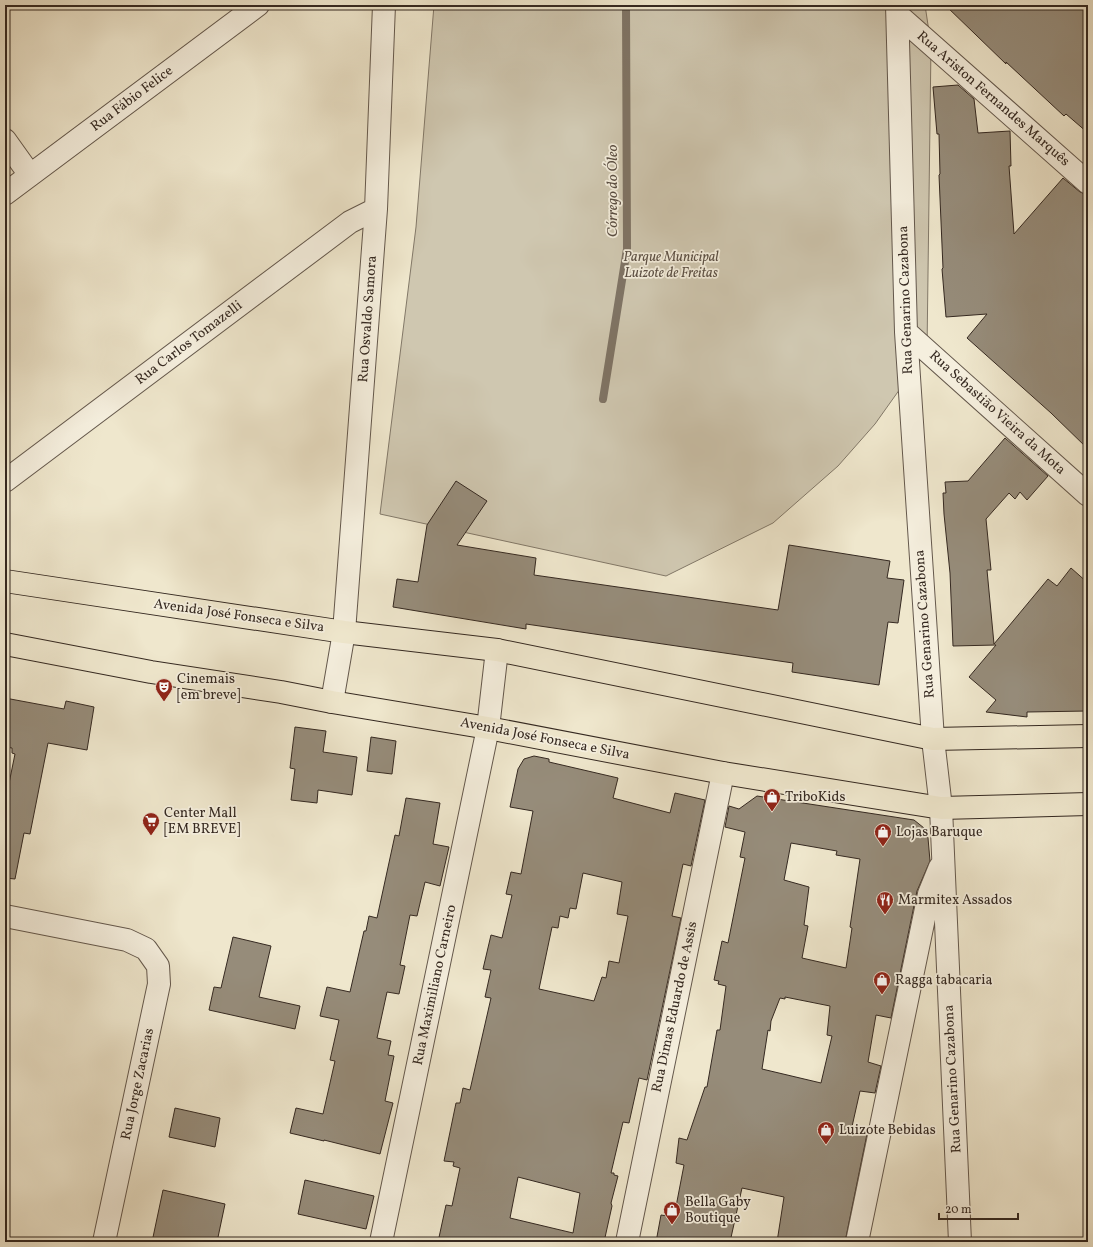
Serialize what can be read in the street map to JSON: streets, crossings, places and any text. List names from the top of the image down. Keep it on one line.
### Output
{"streets":{"main road":["Avenida José Fonseca e Silva"],"street":["Rua Fábio Felice","Rua Ariston Fernandes Marquês","Rua Genarino Cazabona","Rua Osvaldo Samora","Rua Carlos Tomazelli","Rua Sebastião Vieira da Mota","Rua Maximiliano Carneiro","Rua Dimas Eduardo de Assis","Rua Jorge Zacarias"]},"crossings":[["Rua Ariston Fernandes Marquês","Rua Genarino Cazabona"],["Rua Genarino Cazabona","Rua Sebastião Vieira da Mota"],["Rua Genarino Cazabona","Avenida José Fonseca e Silva"],["Rua Osvaldo Samora","Rua Carlos Tomazelli"],["Rua Osvaldo Samora","Avenida José Fonseca e Silva"],["Avenida José Fonseca e Silva","Rua Maximiliano Carneiro"],["Avenida José Fonseca e Silva","Rua Dimas Eduardo de Assis"]],"water":["Córrego do Óleo"],"parks":["Parque Municipal Luizote de Freitas"],"places":{"theatre":["Cinemais [em breve]"],"shop":["TriboKids","Lojas Baruque","Ragga tabacaria","Luizote Bebidas","Bella Gaby Boutique"],"supermarket":["Center Mall [EM BREVE]"],"restaurant":["Marmitex Assados"]},"scale_bar":"20 m"}
